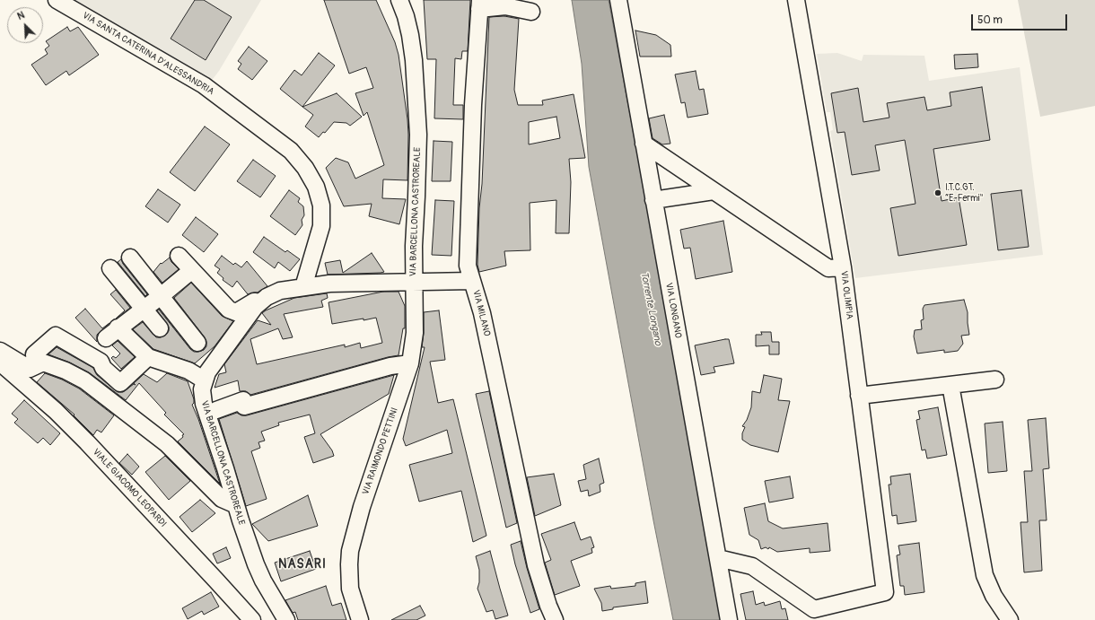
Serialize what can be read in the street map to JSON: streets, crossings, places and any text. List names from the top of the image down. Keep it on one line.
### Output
{"streets":{"street":["VIA SANTA CATERINA D'ALESSANDRIA","VIA BARCELLONA CASTROREALE","VIA OLIMPIA","VIA LONGANO","VIA MILANO","VIA RAIMONDO PETTINI","VIALE GIACOMO LEOPARDI"]},"crossings":[["VIA SANTA CATERINA D'ALESSANDRIA","VIA BARCELLONA CASTROREALE"],["VIA BARCELLONA CASTROREALE","VIA RAIMONDO PETTINI"],["VIA OLIMPIA","VIA LONGANO"]],"districts":["NASARI"],"water":["Torrente Longano"],"places":["I.T.C.GT. “E. Fermi\""],"scale_bar":"50 m","north":"top left"}
